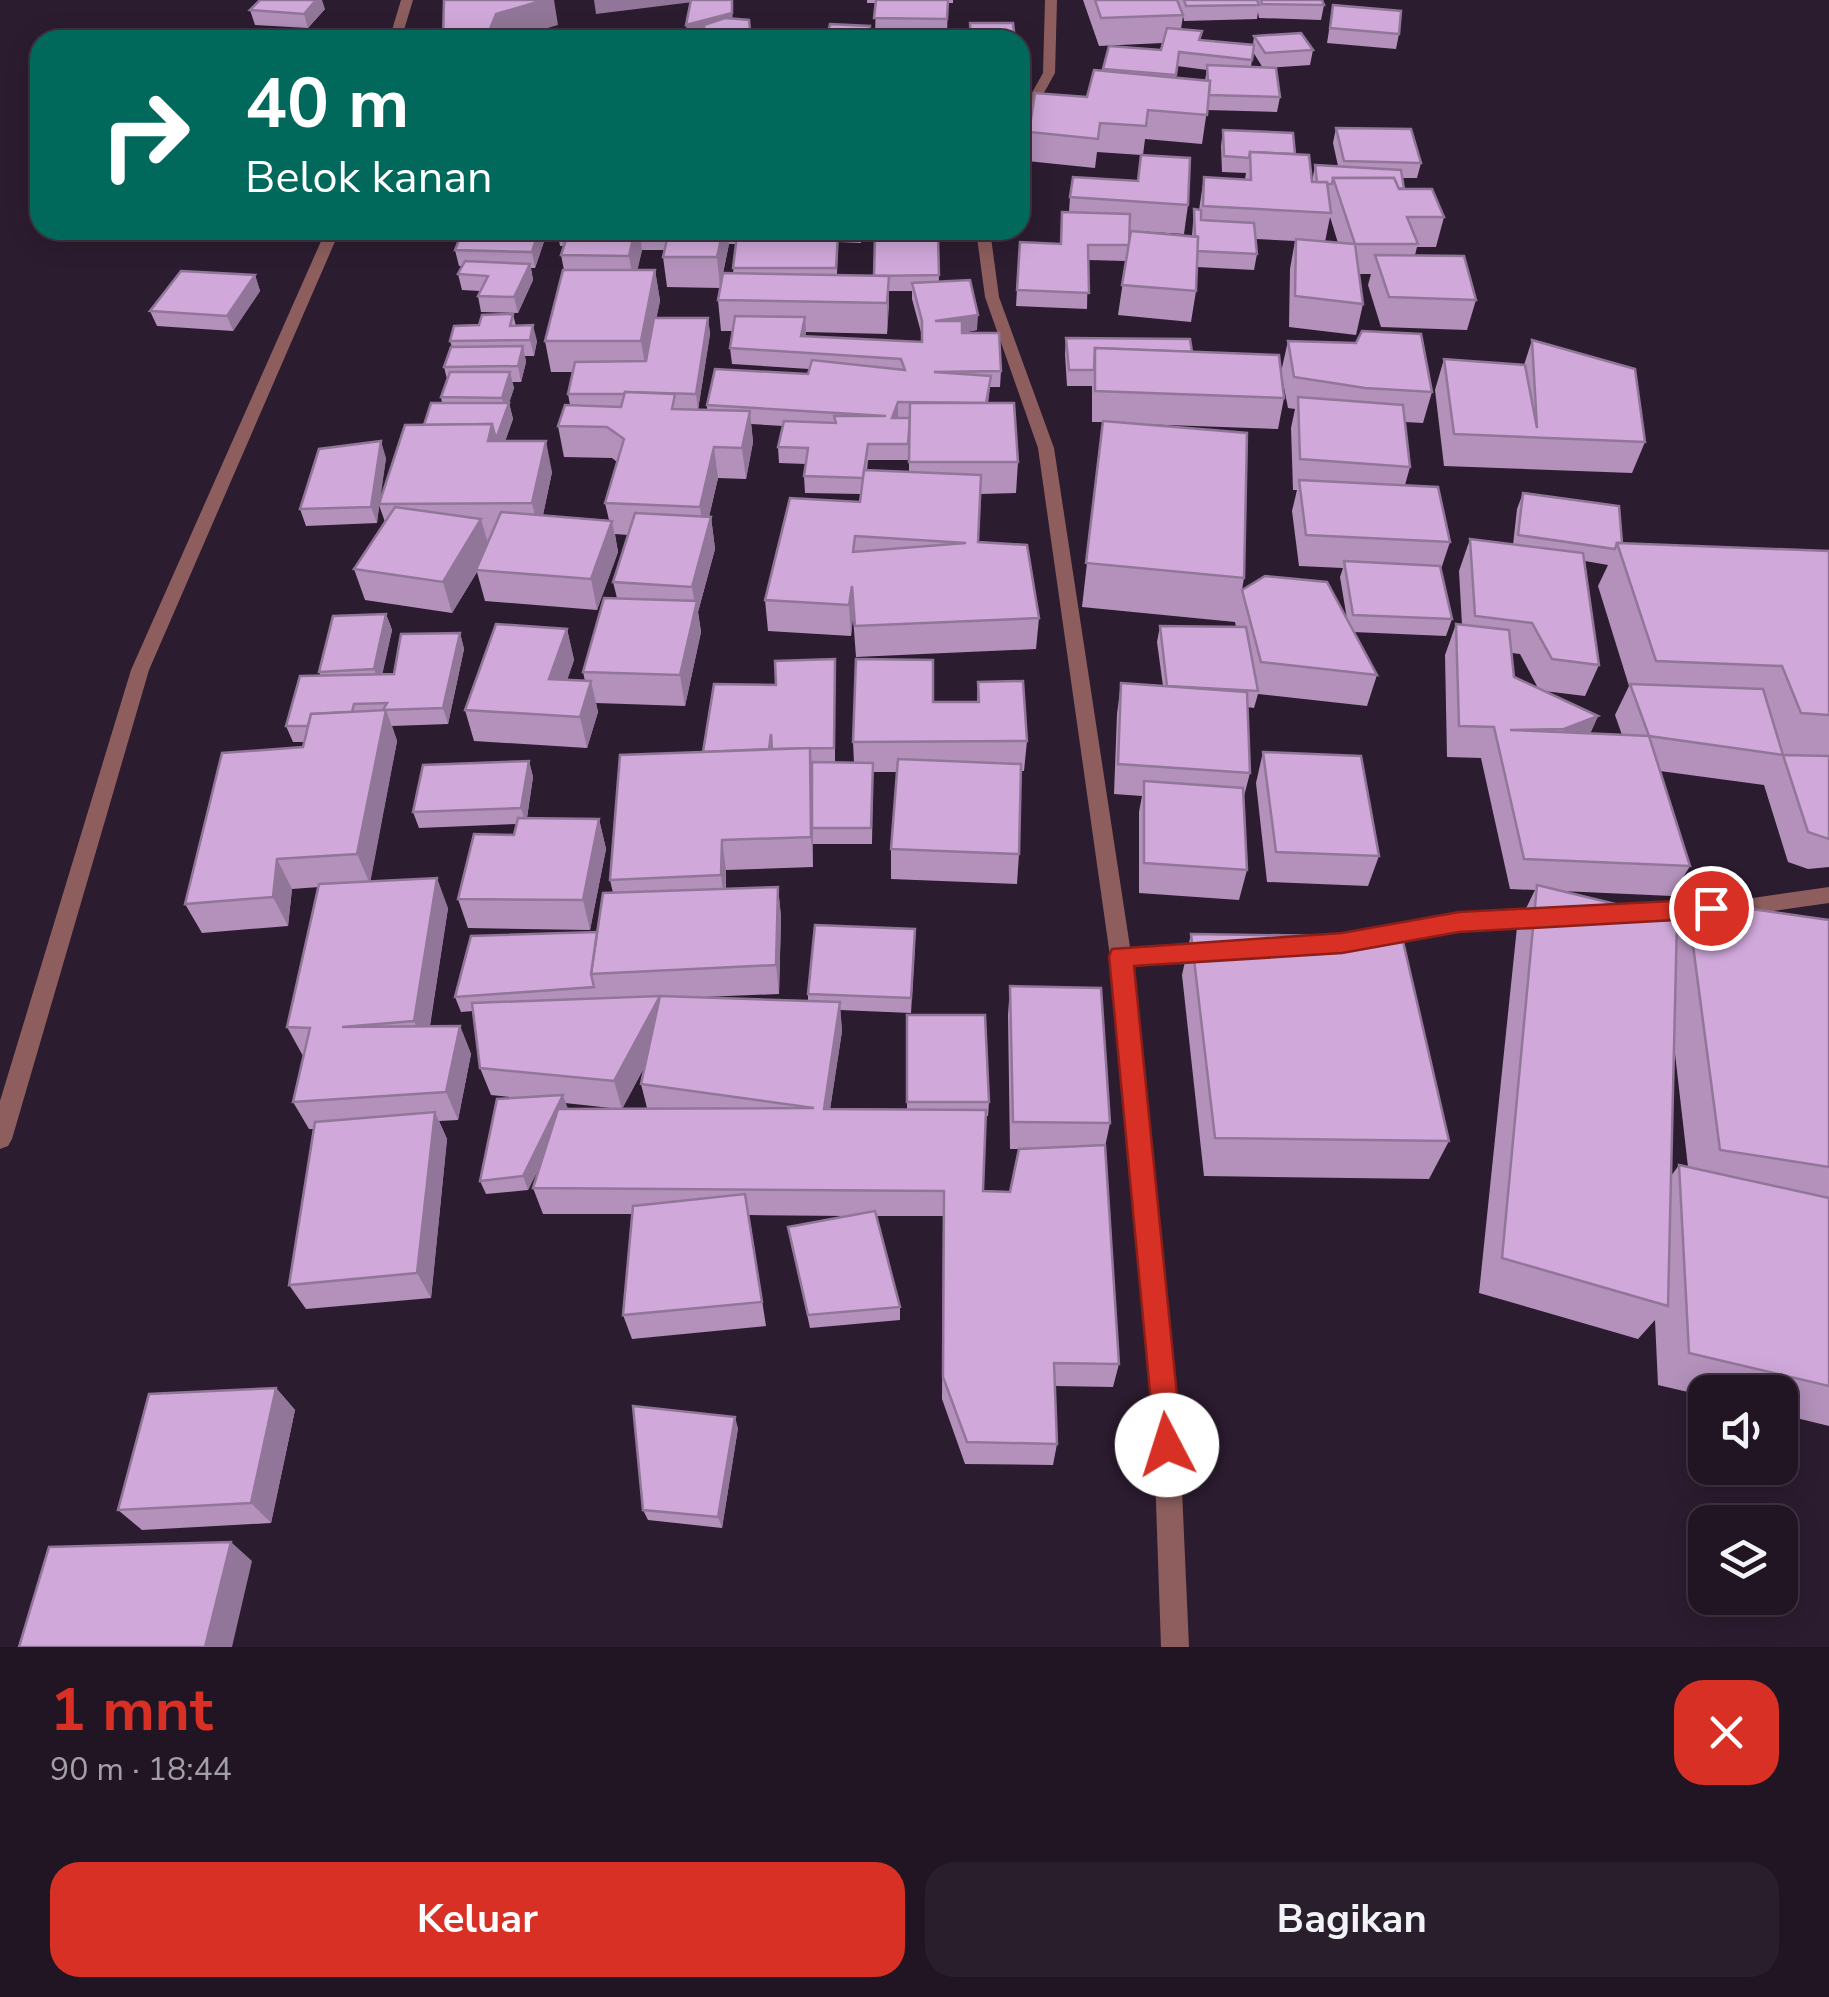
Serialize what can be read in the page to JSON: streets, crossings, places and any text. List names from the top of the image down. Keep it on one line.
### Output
{"page":{"turn":["40 m","Belok kanan"],"heading":["1 mnt","90 m · 18:44"],"buttons":["Keluar","Bagikan"]}}
